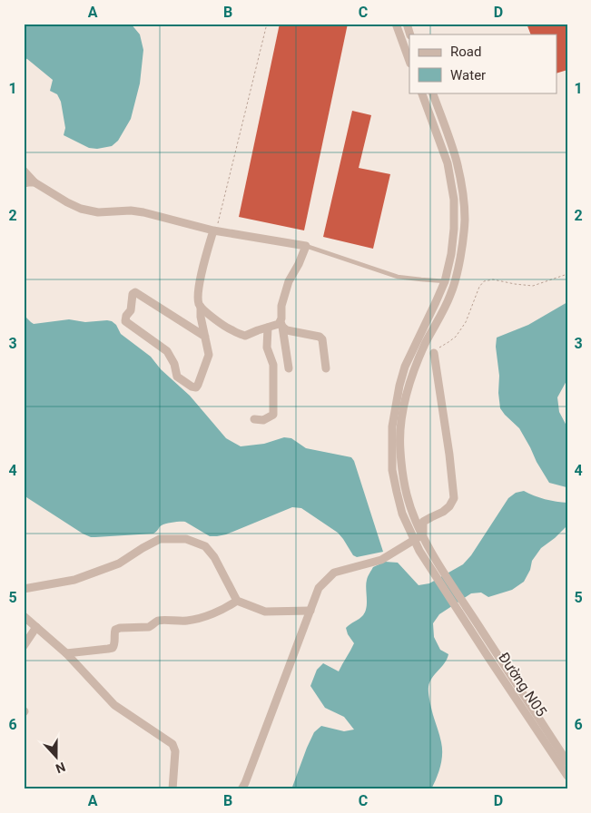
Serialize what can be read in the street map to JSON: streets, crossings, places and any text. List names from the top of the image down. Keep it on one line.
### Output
{"streets":{"street":["Đường N05"]},"legend":["Road","Water"],"north":"bottom","grid":{"columns":["A","B","C","D"],"rows":["1","2","3","4","5","6"]}}
